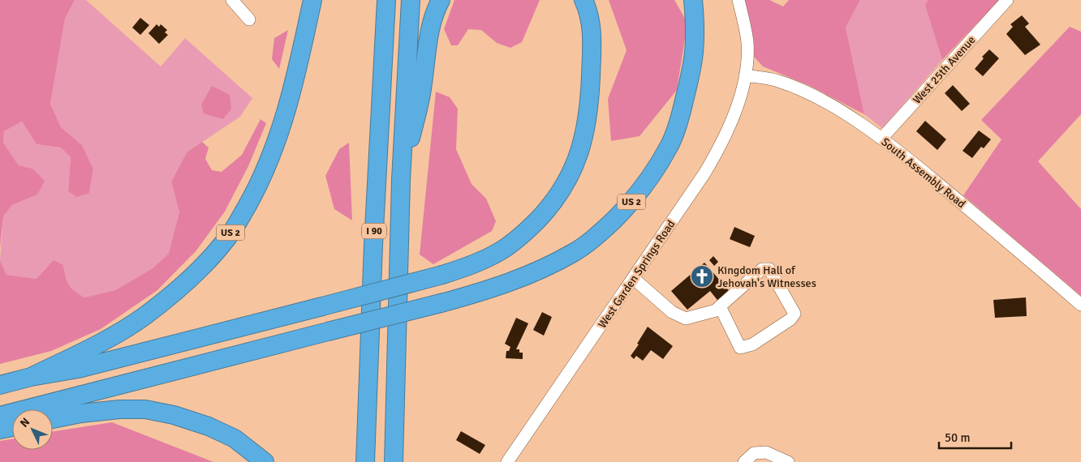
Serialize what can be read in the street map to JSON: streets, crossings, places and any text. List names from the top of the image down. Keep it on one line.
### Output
{"streets":{"highway":["US 2","I 90"],"street":["West 25th Avenue","South Assembly Road","West Garden Springs Road"]},"crossings":[["West 25th Avenue","South Assembly Road"],["South Assembly Road","West Garden Springs Road"]],"places":{"church":["Kingdom Hall of Jehovah's Witnesses"]},"scale_bar":"50 m","north":"top left"}
